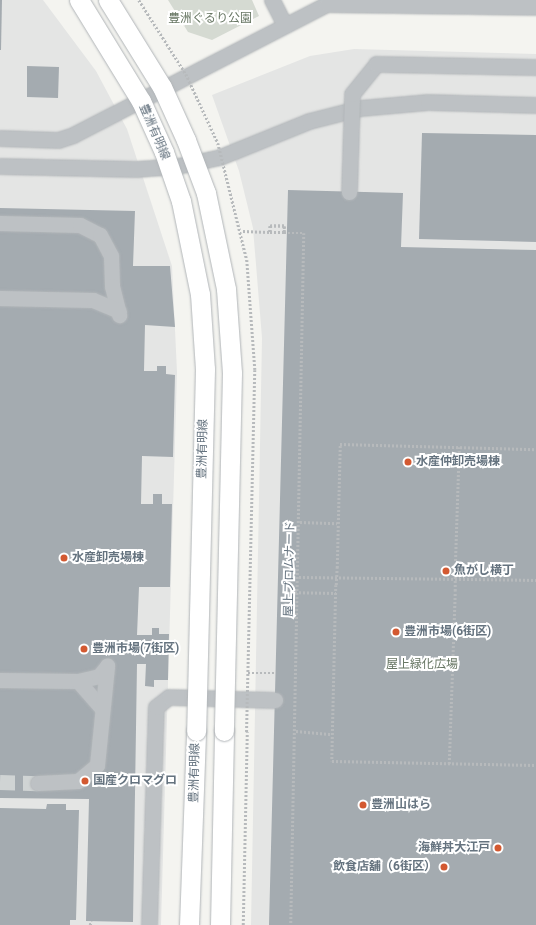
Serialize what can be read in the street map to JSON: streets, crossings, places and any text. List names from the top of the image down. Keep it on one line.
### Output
{"streets":{"main road":["豊洲有明線"],"path":["屋上プロムナード"]},"parks":["豊洲ぐるり公園","屋上緑化広場"],"places":["水産仲卸売場棟","水産卸売場棟","魚がし横丁","豊洲市場(6街区)","豊洲市場(7街区)","国産クロマグロ","豊洲山はら","海鮮丼大江戸","飲食店舖（6街区）"]}
